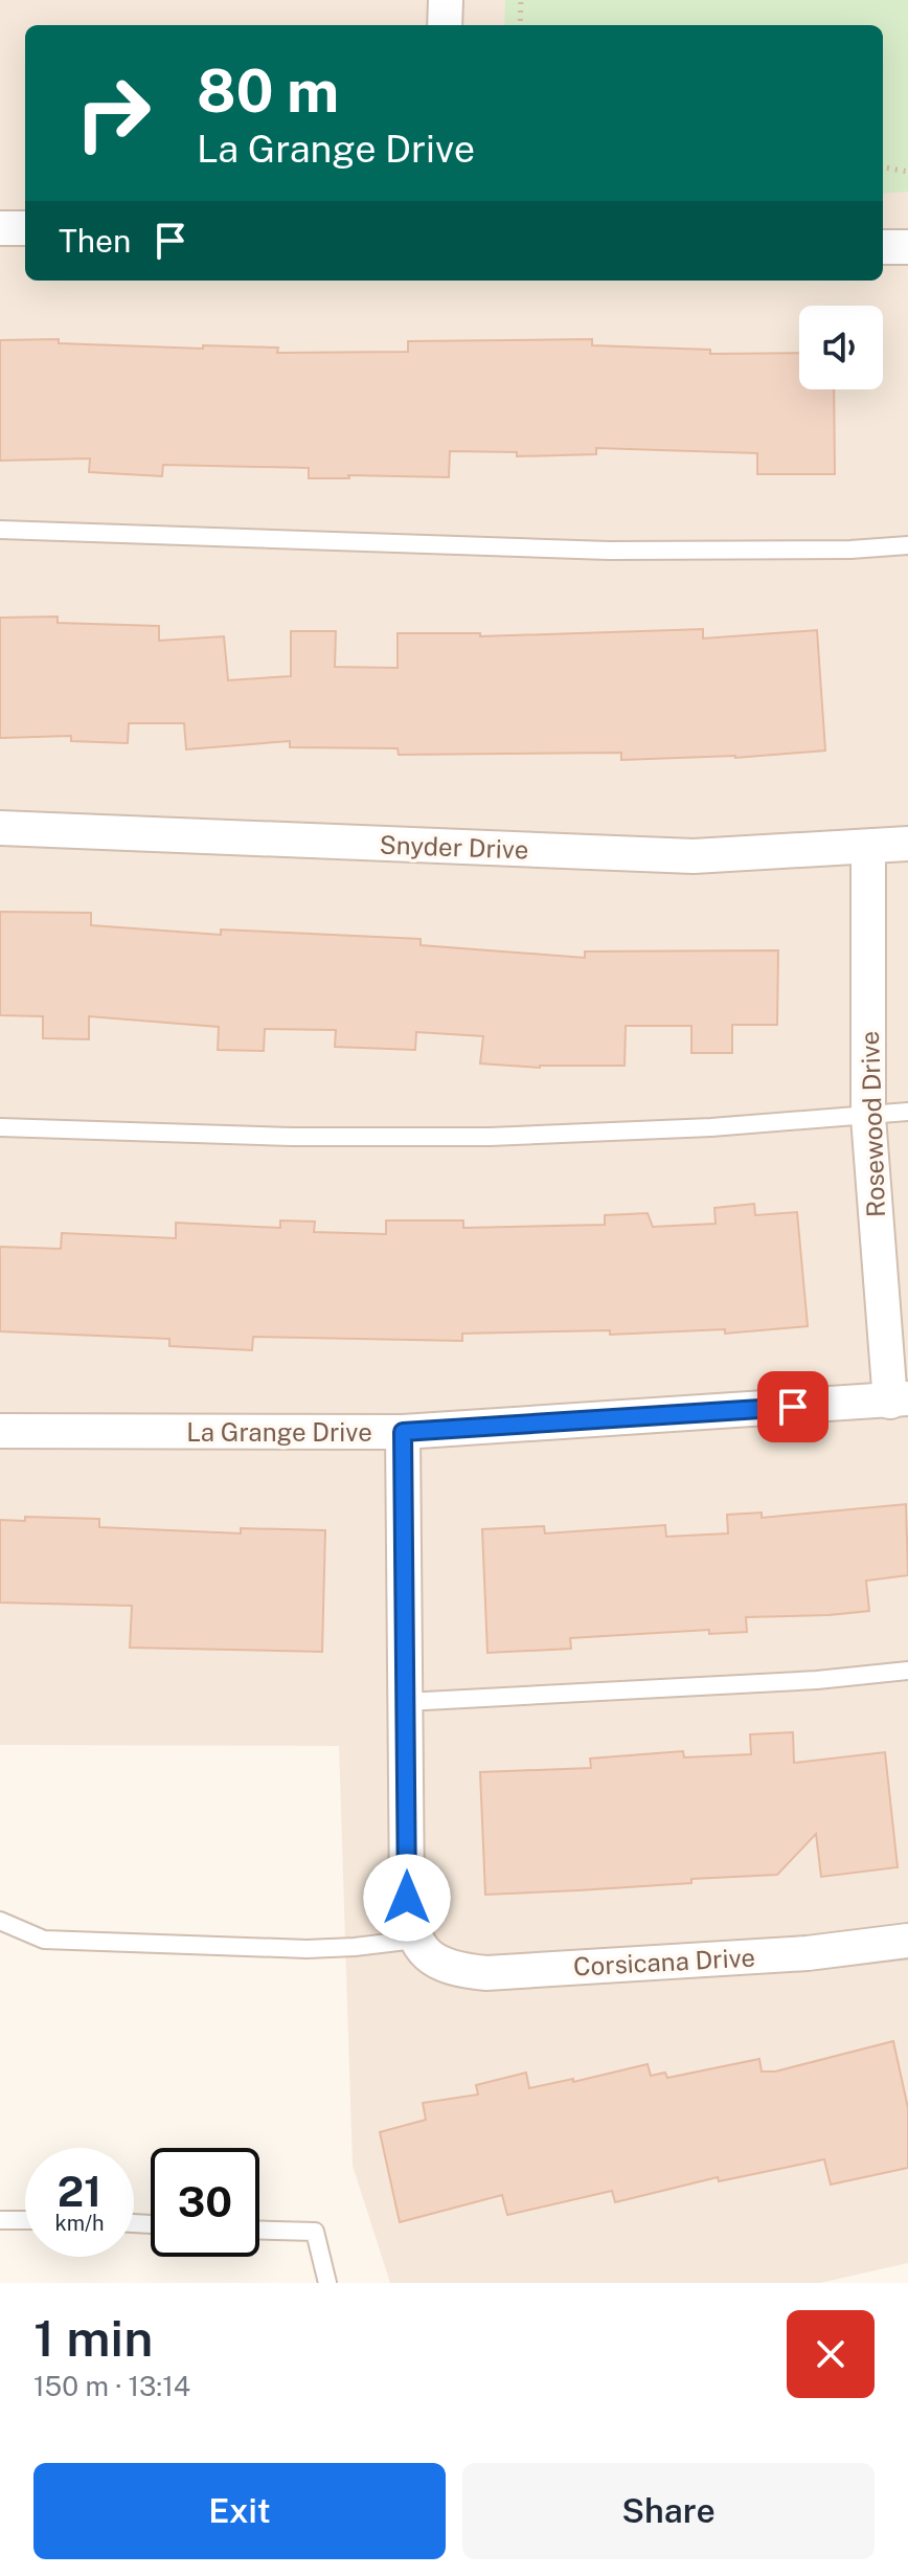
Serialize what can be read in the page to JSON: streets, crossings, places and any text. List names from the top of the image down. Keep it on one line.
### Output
{"streets":{"street":["Snyder Drive","Rosewood Drive","La Grange Drive","Corsicana Drive"]},"crossings":[["Snyder Drive","Rosewood Drive"],["Rosewood Drive","La Grange Drive"]],"page":{"turn":["80 m","La Grange Drive"],"then":"Then","speed":"21 km/h","limit":"30","heading":["1 min","150 m · 13:14"],"buttons":["Exit","Share"]}}
